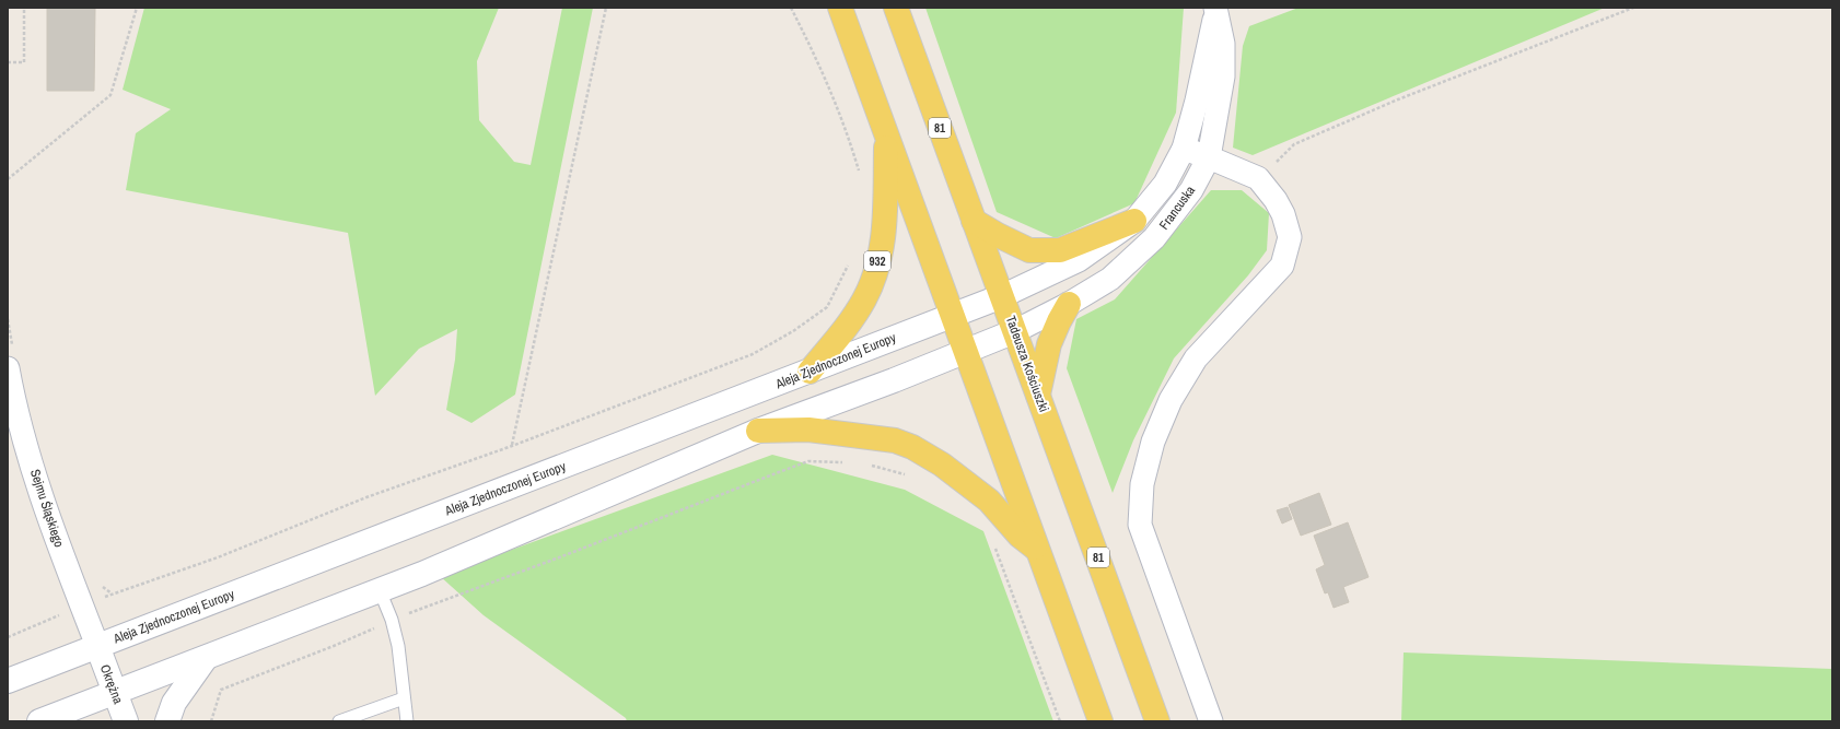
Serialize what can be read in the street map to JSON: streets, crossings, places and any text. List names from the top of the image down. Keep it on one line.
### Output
{"streets":{"main road":["81","932","Aleja Zjednoczonej Europy","Tadeusza Kościuszki","Okrężna"],"street":["Francuska","Sejmu Śląskiego"]},"crossings":[["Francuska","Aleja Zjednoczonej Europy"],["Francuska","Tadeusza Kościuszki"],["932","Aleja Zjednoczonej Europy"],["Aleja Zjednoczonej Europy","Tadeusza Kościuszki"],["Aleja Zjednoczonej Europy","Sejmu Śląskiego"],["Aleja Zjednoczonej Europy","Okrężna"],["Sejmu Śląskiego","Okrężna"]]}
